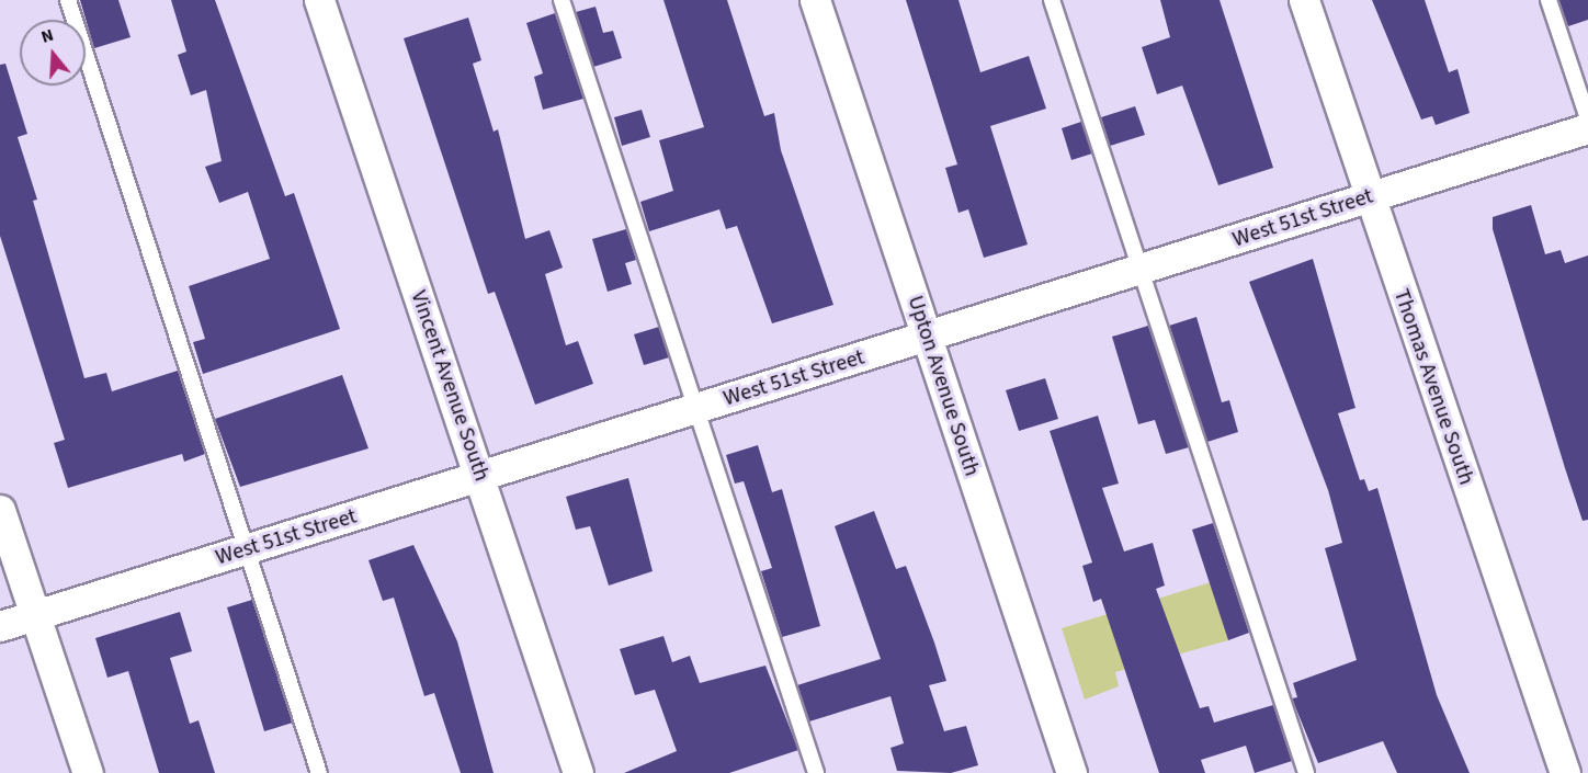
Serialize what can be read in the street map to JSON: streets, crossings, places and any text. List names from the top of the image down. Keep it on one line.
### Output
{"streets":{"street":["West 51st Street","Vincent Avenue South","Upton Avenue South","Thomas Avenue South"]},"crossings":[["West 51st Street","Vincent Avenue South"],["West 51st Street","Upton Avenue South"],["West 51st Street","Thomas Avenue South"]],"north":"top"}
